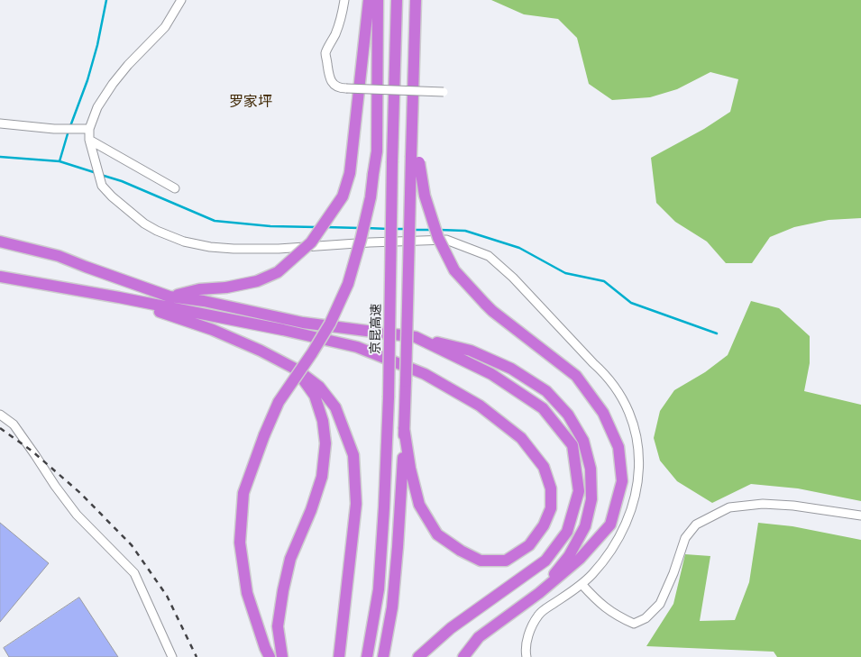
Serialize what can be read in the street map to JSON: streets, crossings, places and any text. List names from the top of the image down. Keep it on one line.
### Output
{"streets":{"highway":["京昆高速"]},"districts":["罗家坪"]}
